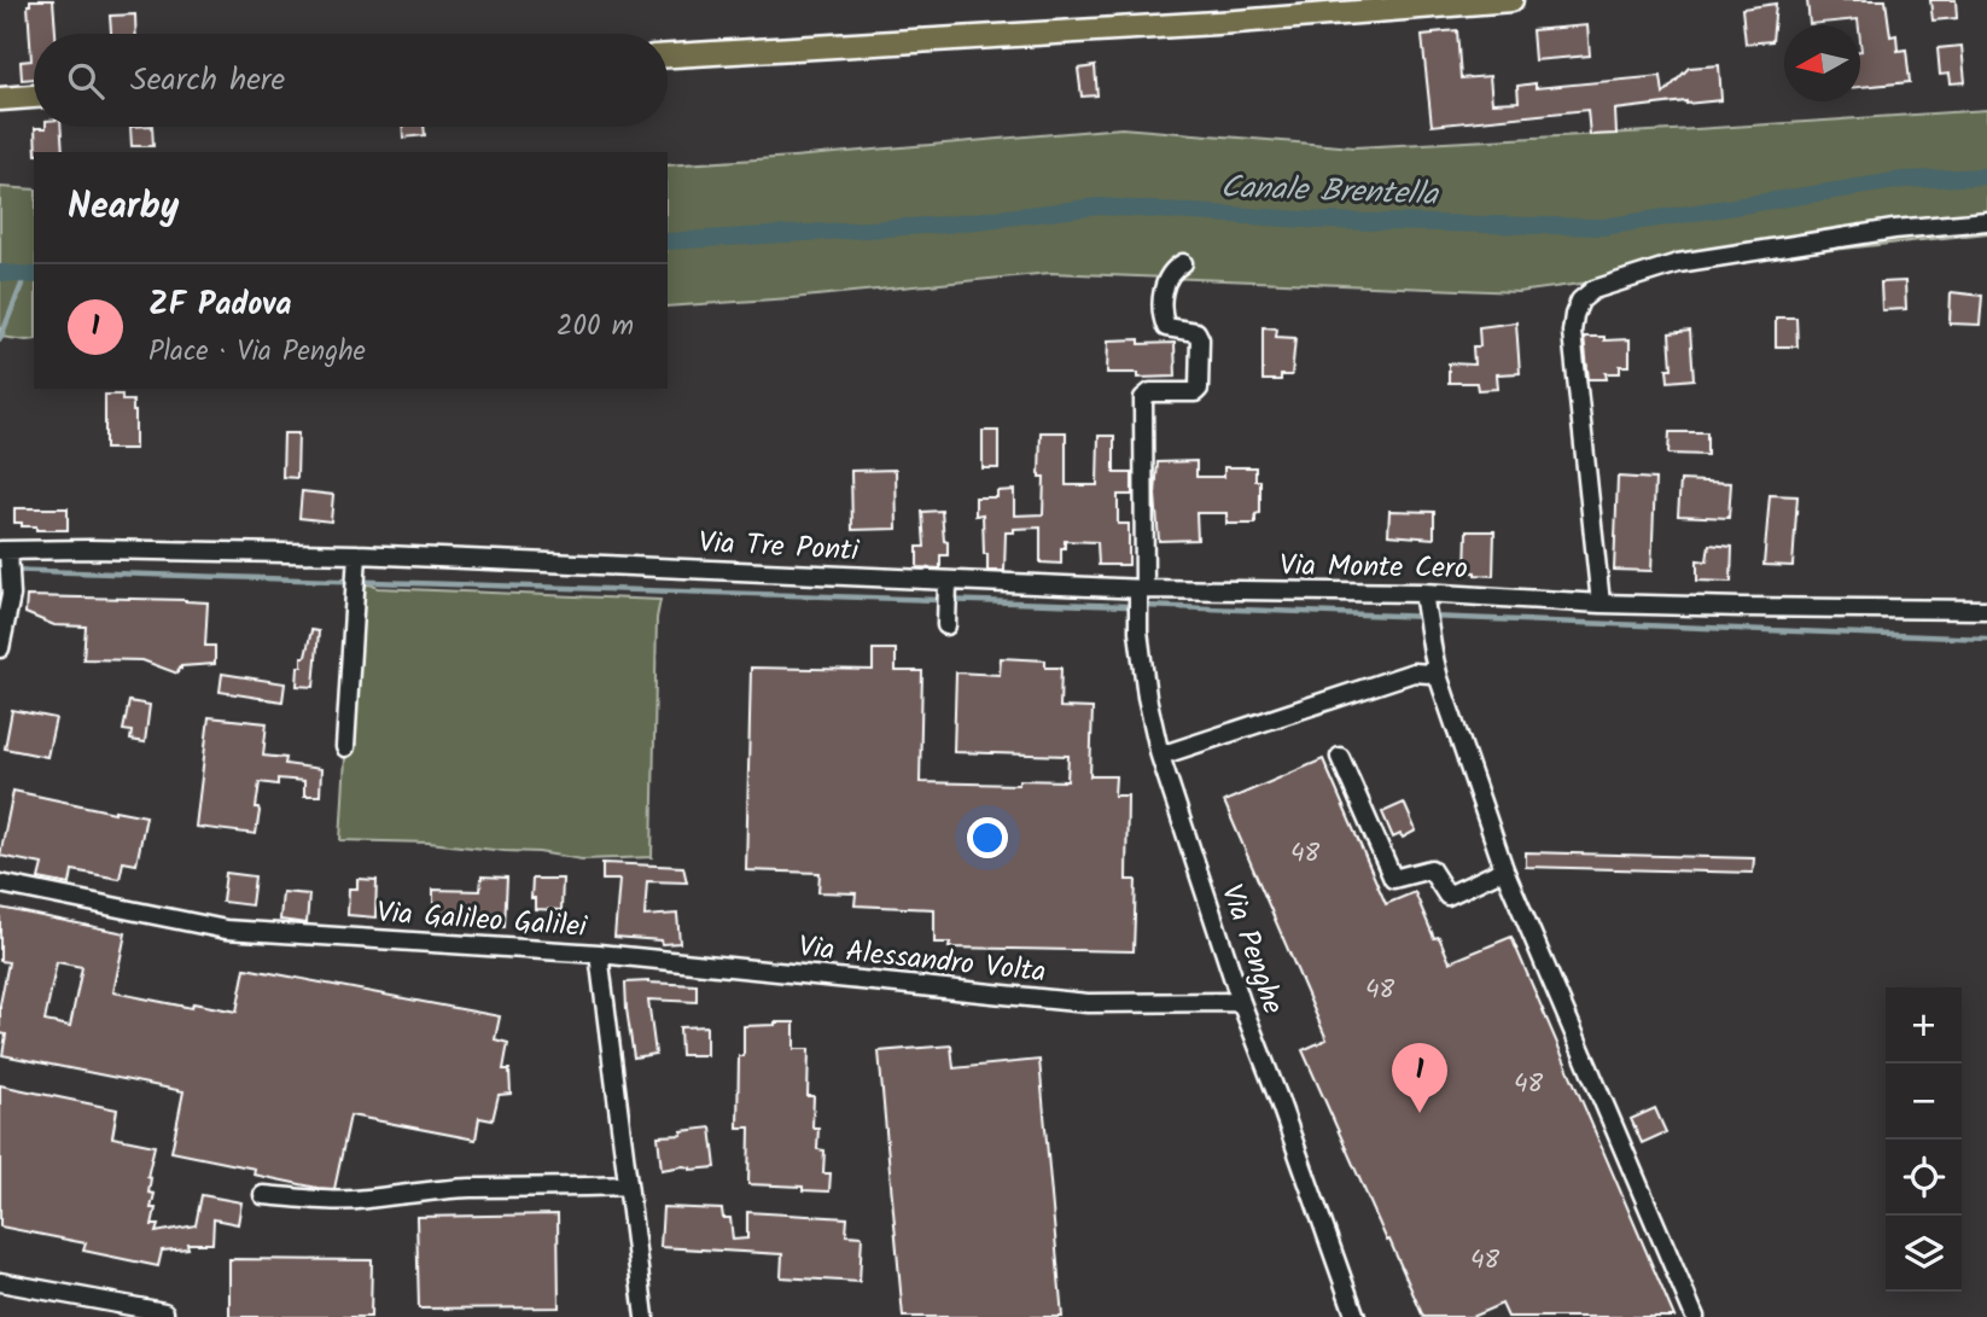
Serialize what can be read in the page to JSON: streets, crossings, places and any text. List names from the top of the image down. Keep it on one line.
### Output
{"streets":{"street":["Via Tre Ponti","Via Monte Cero","Via Galileo Galilei","Via Penghe","Via Alessandro Volta"]},"crossings":[["Via Tre Ponti","Via Monte Cero"],["Via Tre Ponti","Via Penghe"],["Via Monte Cero","Via Penghe"],["Via Galileo Galilei","Via Alessandro Volta"],["Via Penghe","Via Alessandro Volta"]],"water":["Canale Brentella"],"house_numbers":["48","48","48","48"],"north":"left","page":{"search":"Search here","heading":"Nearby","list":[{"mark":"1","name":"ZF Padova","note":"Place · Via Penghe","value":"200 m"}],"map_buttons":["+","−"],"pins":"1"}}
